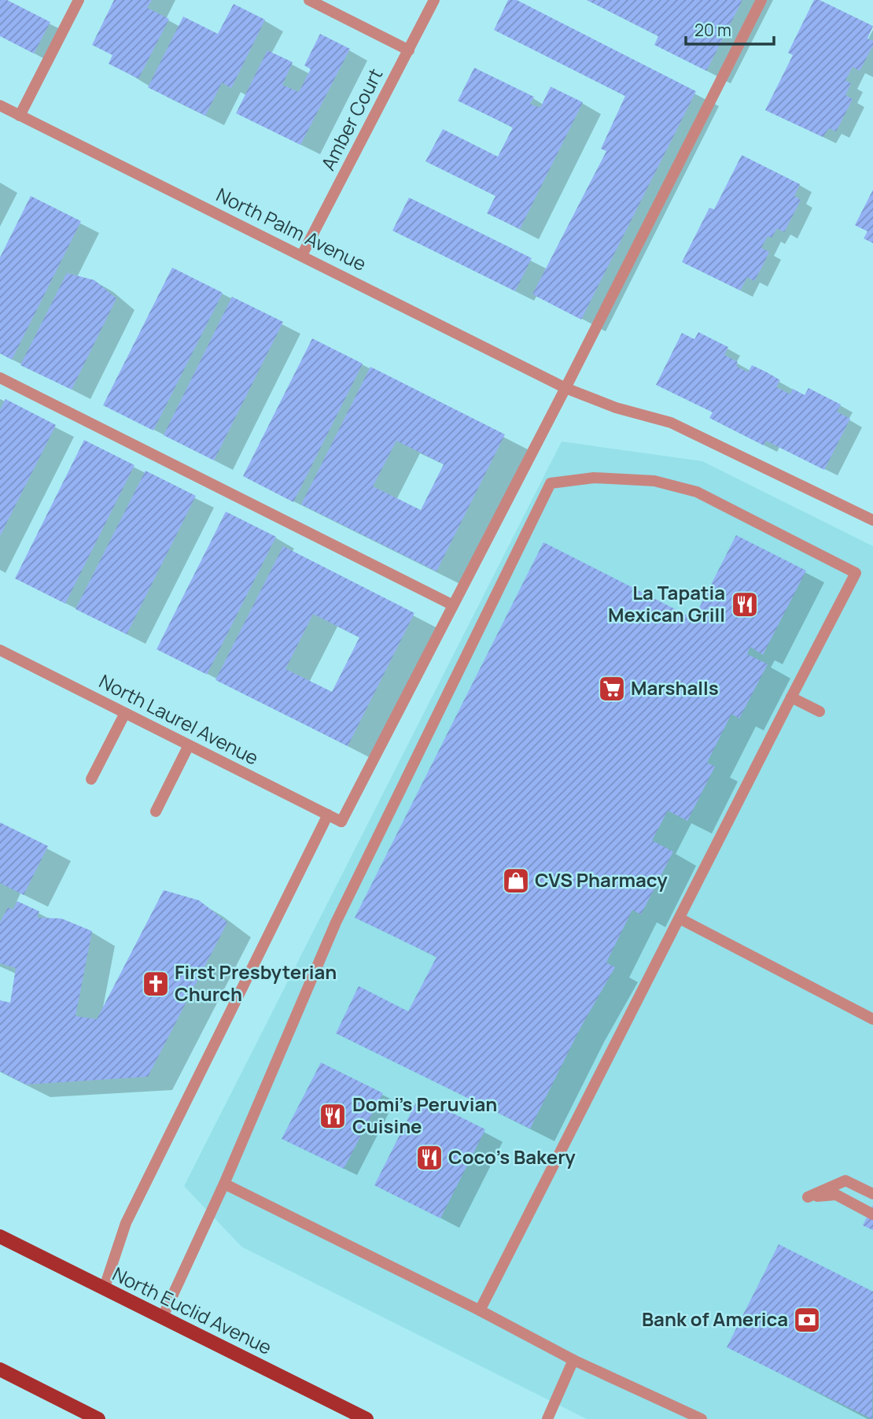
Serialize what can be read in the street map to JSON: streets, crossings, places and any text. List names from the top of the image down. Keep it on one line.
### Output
{"streets":{"main road":["North Euclid Avenue"],"street":["Amber Court","North Palm Avenue","North Laurel Avenue"]},"crossings":[["Amber Court","North Palm Avenue"]],"places":{"restaurant":["La Tapatia Mexican Grill","Domi's Peruvian Cuisine","Coco's Bakery"],"supermarket":["Marshalls"],"shop":["CVS Pharmacy"],"church":["First Presbyterian Church"],"bank":["Bank of America"]},"scale_bar":"20 m"}
